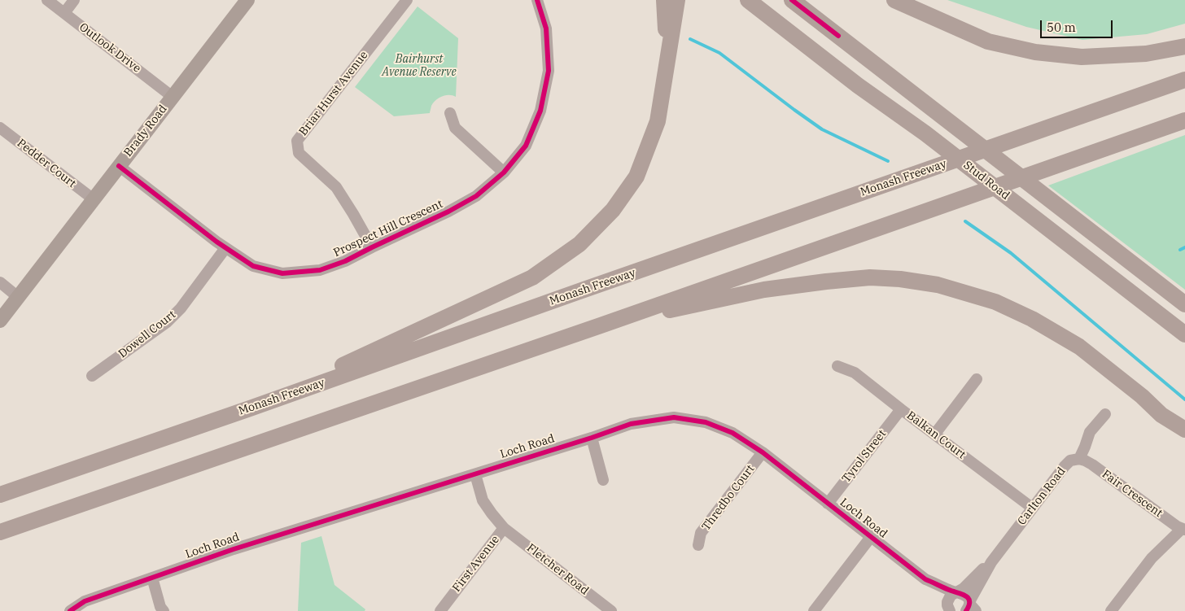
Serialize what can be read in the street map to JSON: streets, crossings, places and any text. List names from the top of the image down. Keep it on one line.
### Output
{"streets":{"highway":["Monash Freeway","Stud Road"],"main road":["Brady Road"],"street":["Outlook Drive","Briar Hurst Avenue","Pedder Court","Prospect Hill Crescent","Dowell Court","Balkan Court","Loch Road","Tyrol Street","Fair Crescent","Carlton Road","Thredbo Court","First Avenue","Fletcher Road"]},"crossings":[["Outlook Drive","Brady Road"],["Briar Hurst Avenue","Prospect Hill Crescent"],["Brady Road","Pedder Court"],["Brady Road","Prospect Hill Crescent"],["Prospect Hill Crescent","Dowell Court"],["Balkan Court","Tyrol Street"],["Balkan Court","Carlton Road"],["Loch Road","Tyrol Street"],["Loch Road","Carlton Road"],["Loch Road","Thredbo Court"],["Loch Road","First Avenue"],["Fair Crescent","Carlton Road"],["First Avenue","Fletcher Road"]],"parks":["Bairhurst Avenue Reserve"],"scale_bar":"50 m"}
